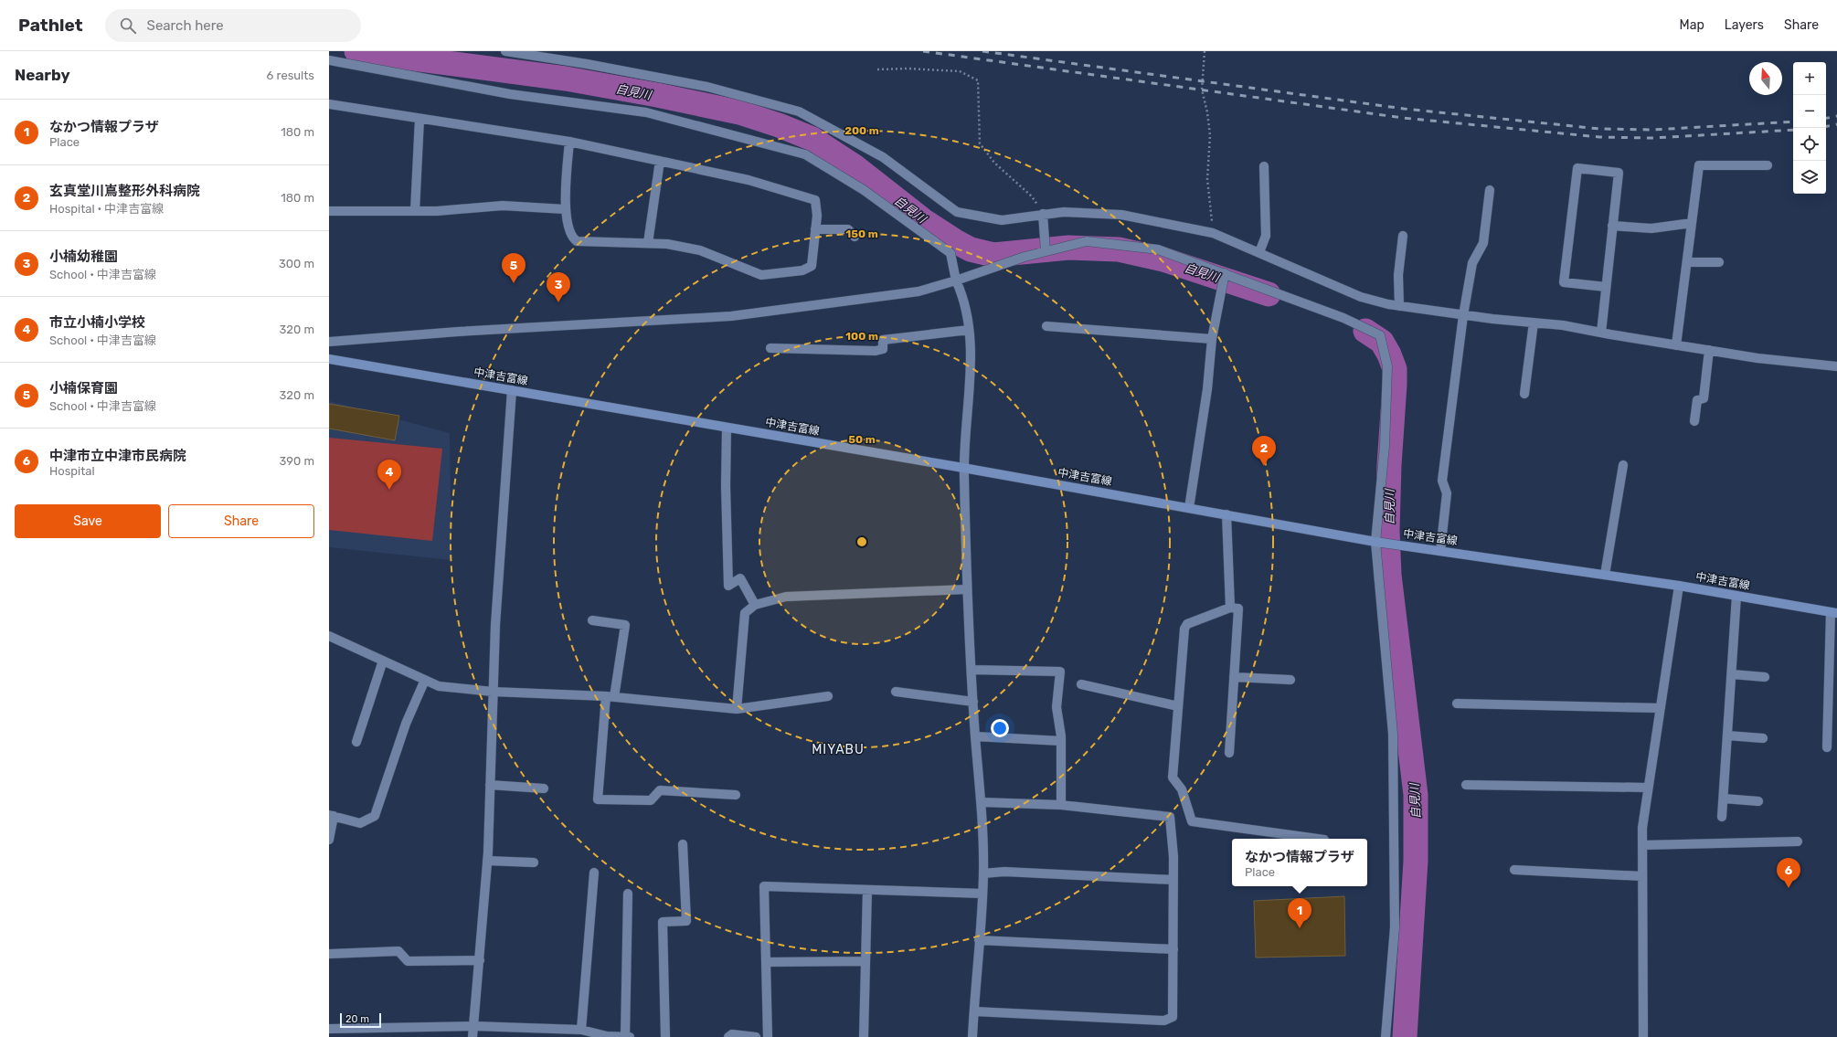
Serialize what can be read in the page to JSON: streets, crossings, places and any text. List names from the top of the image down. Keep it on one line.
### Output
{"streets":{"main road":["中津吉富線"]},"districts":["MIYABU"],"water":["自見川"],"scale_bar":"20 m","north":"top","page":{"header":"Pathlet","search":"Search here","nav":["Map","Layers","Share"],"heading":["Nearby","6 results"],"map_buttons":["+","−"],"list":[{"mark":"1","name":"なかつ情報プラザ","note":"Place","value":"180 m"},{"mark":"2","name":"玄真堂川嶌整形外科病院","note":"Hospital · 中津吉富線","value":"180 m"},{"mark":"3","name":"小楠幼稚園","note":"School · 中津吉富線","value":"300 m"},{"mark":"4","name":"市立小楠小学校","note":"School · 中津吉富線","value":"320 m"},{"mark":"5","name":"小楠保育園","note":"School · 中津吉富線","value":"320 m"},{"mark":"6","name":"中津市立中津市民病院","note":"Hospital","value":"390 m"}],"pins":["5","3","2","4","6","1"],"buttons":["Save","Share"],"popup":["なかつ情報プラザ","Place"],"scale":"20 m"},"rings":["200 m","150 m","100 m","50 m"]}
